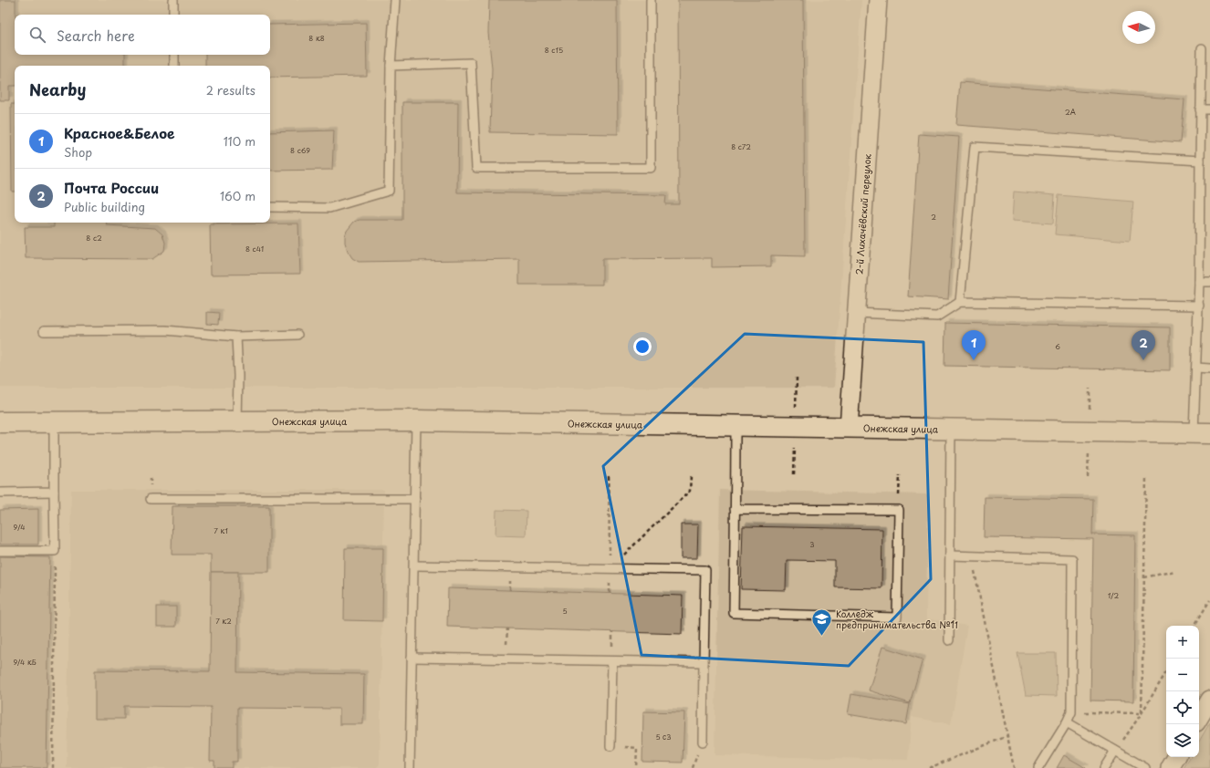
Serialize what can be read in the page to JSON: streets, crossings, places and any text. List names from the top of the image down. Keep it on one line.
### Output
{"streets":{"main road":["Онежская улица"],"street":["2-й Лихачёвский переулок"]},"crossings":[["2-й Лихачёвский переулок","Онежская улица"]],"places":{"school or university":["Колледж предпринимательства №11"]},"house_numbers":["8 к8","8 с15","2А","8 с72","8 с69","2","8 с2","8 с41","6","9/4","7 к1","3","1/2","5","7 к2","9/4 кБ","5 с3"],"north":"left","page":{"search":"Search here","heading":["Nearby","2 results"],"list":[{"mark":"1","name":"Красное&Белое","note":"Shop","value":"110 m"},{"mark":"2","name":"Почта России","note":"Public building","value":"160 m"}],"pins":["1","2"],"map_buttons":["+","−"]}}
